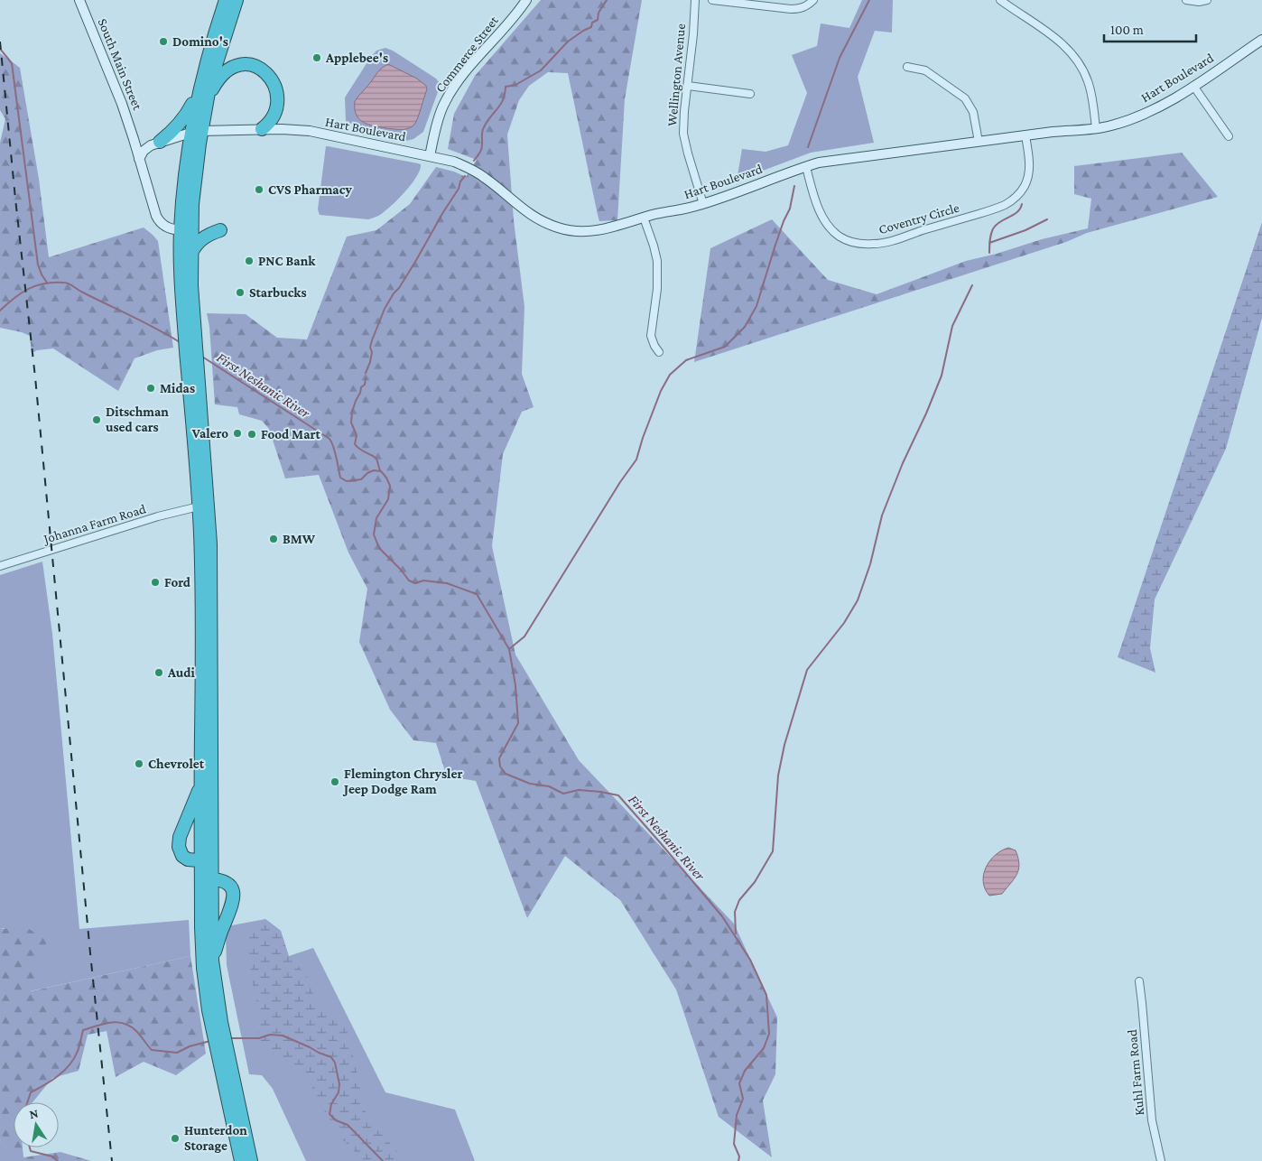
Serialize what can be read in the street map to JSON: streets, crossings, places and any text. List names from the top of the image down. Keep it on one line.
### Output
{"streets":{"street":["Commerce Street","South Main Street","Wellington Avenue","Hart Boulevard","Coventry Circle","Johanna Farm Road","Kuhl Farm Road"]},"crossings":[["Commerce Street","Hart Boulevard"],["Wellington Avenue","Hart Boulevard"],["Hart Boulevard","Coventry Circle"]],"water":["First Neshanic River"],"places":["Domino's","Applebee's","CVS Pharmacy","PNC Bank","Starbucks","Midas","Ditschman used cars","Valero","Food Mart","BMW","Ford","Audi","Chevrolet","Flemington Chrysler Jeep Dodge Ram","Hunterdon Storage"],"scale_bar":"100 m","north":"top"}
